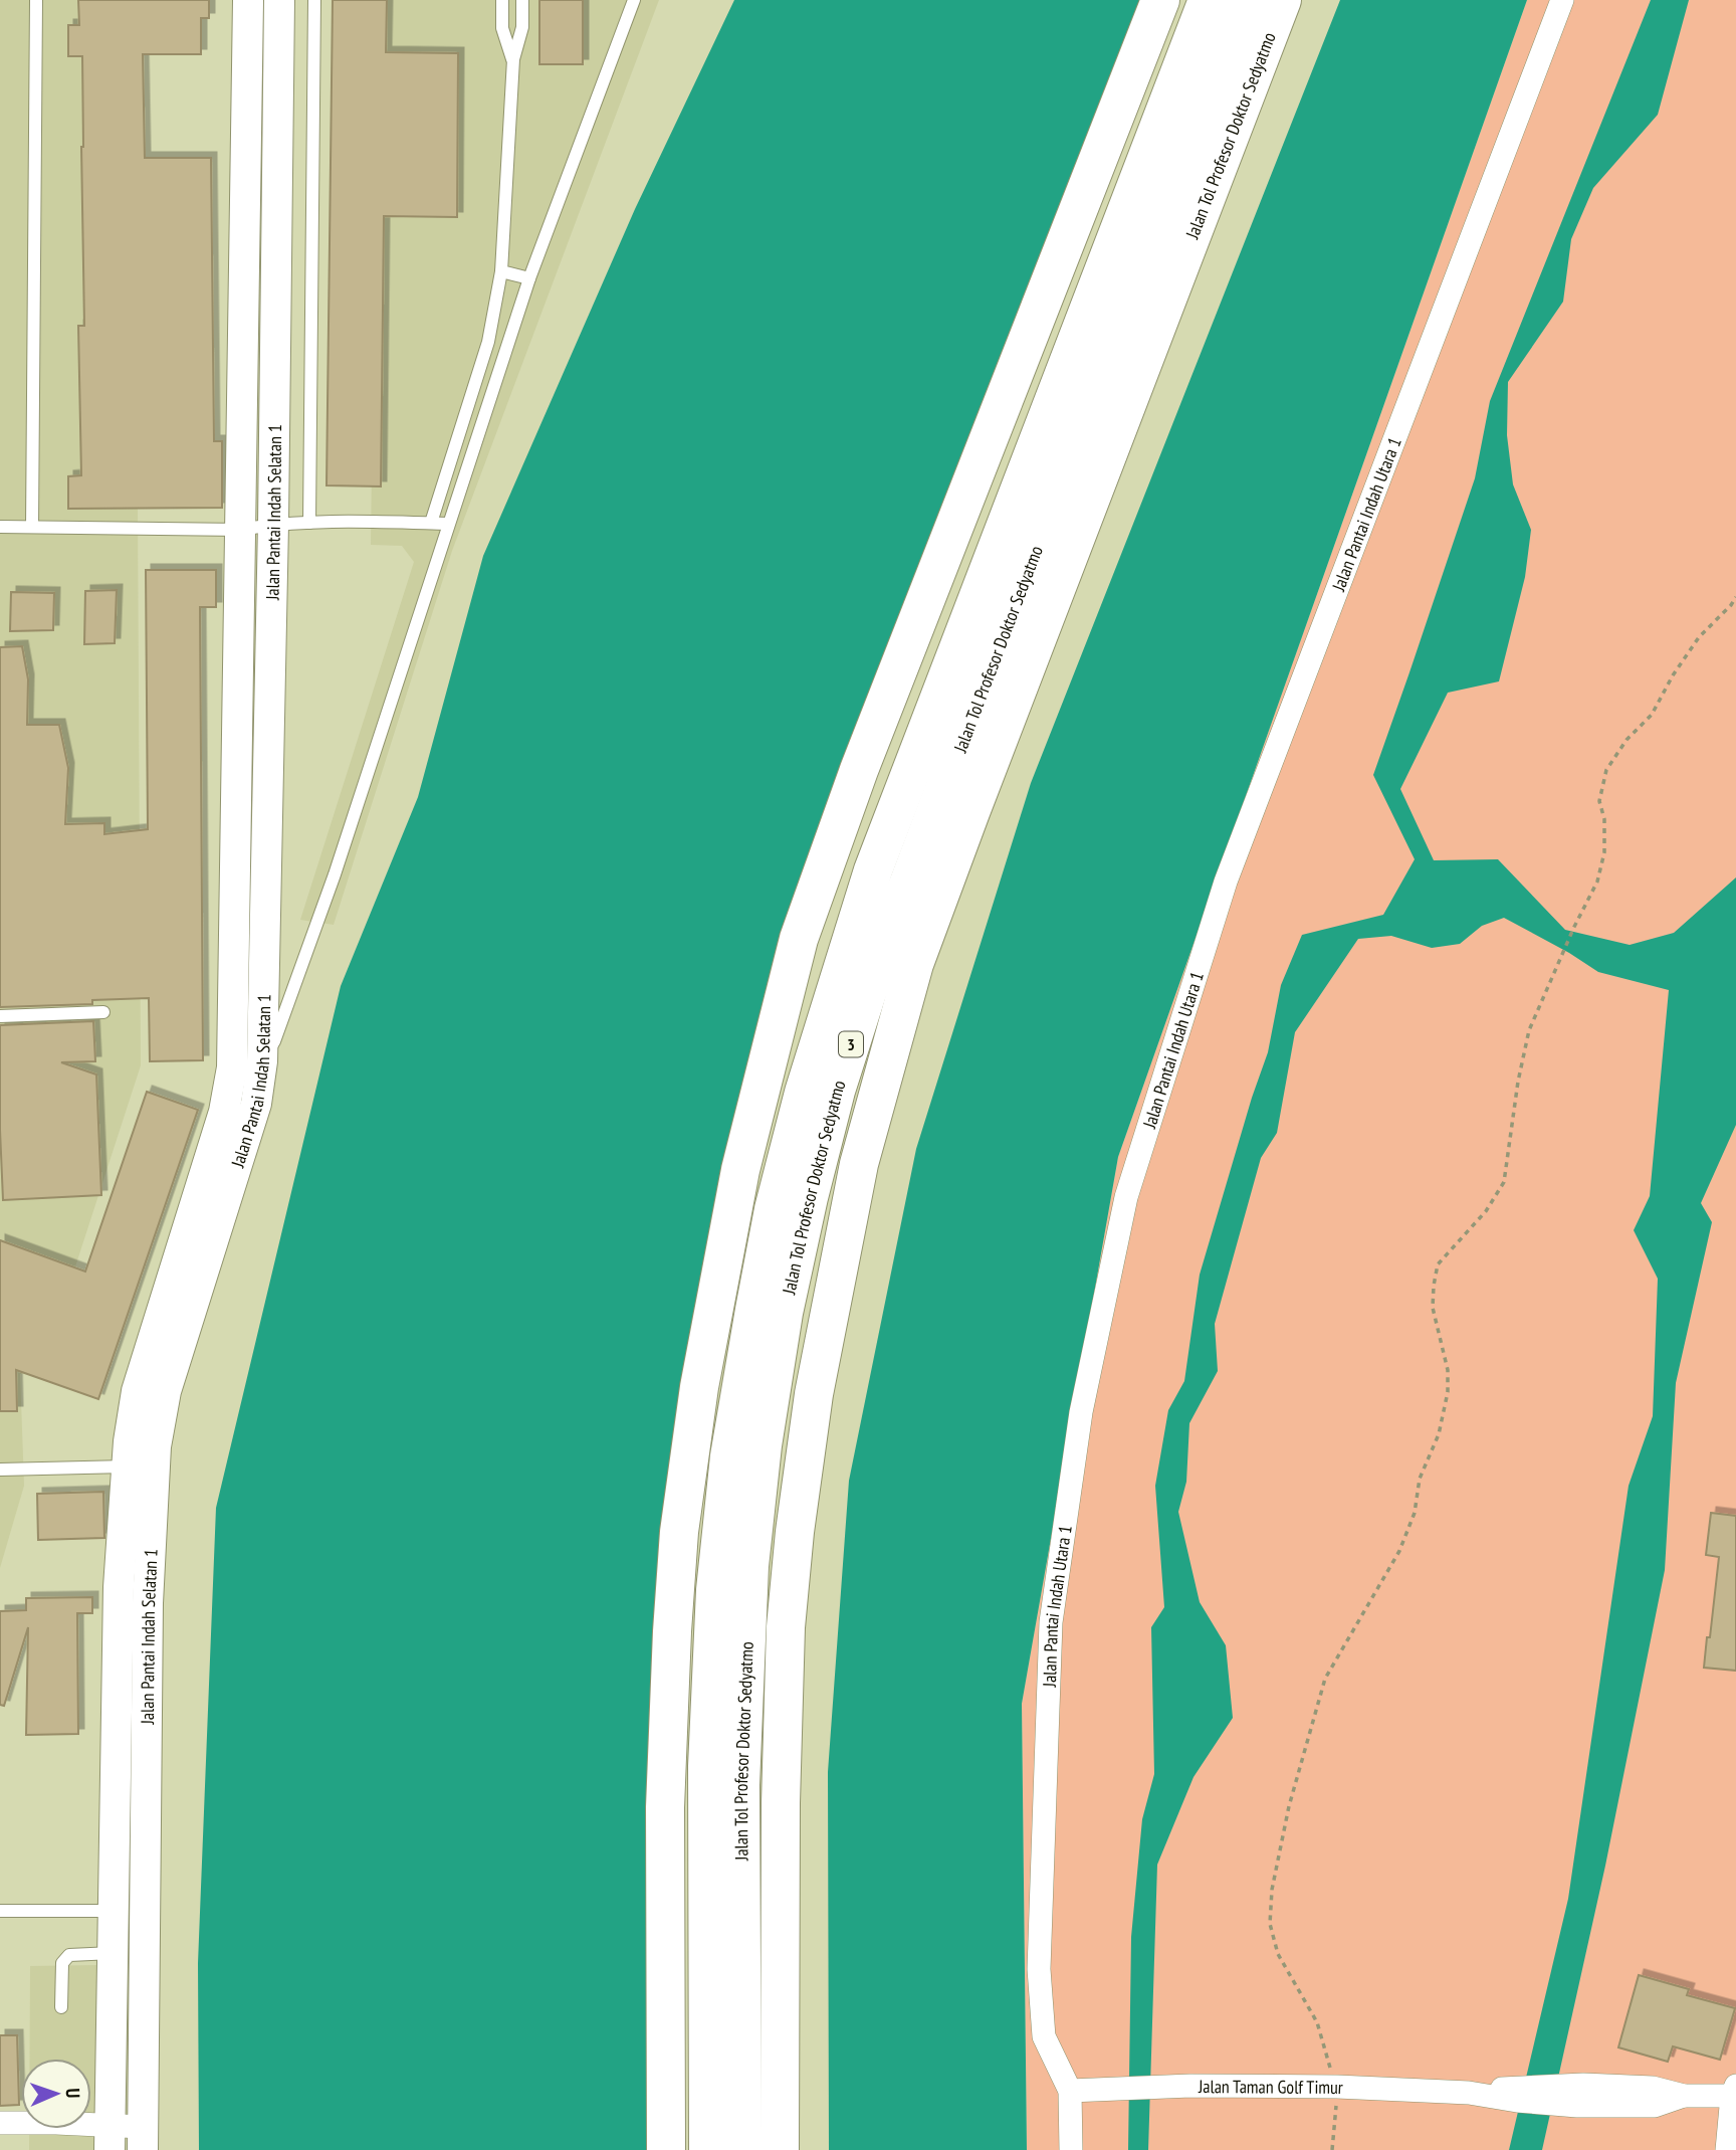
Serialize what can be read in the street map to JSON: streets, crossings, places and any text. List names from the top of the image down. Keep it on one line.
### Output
{"streets":{"highway":["Jalan Tol Profesor Doktor Sedyatmo","3"],"street":["Jalan Pantai Indah Selatan 1","Jalan Pantai Indah Utara 1","Jalan Taman Golf Timur"]},"crossings":[["Jalan Pantai Indah Utara 1","Jalan Taman Golf Timur"]],"north":"right"}
